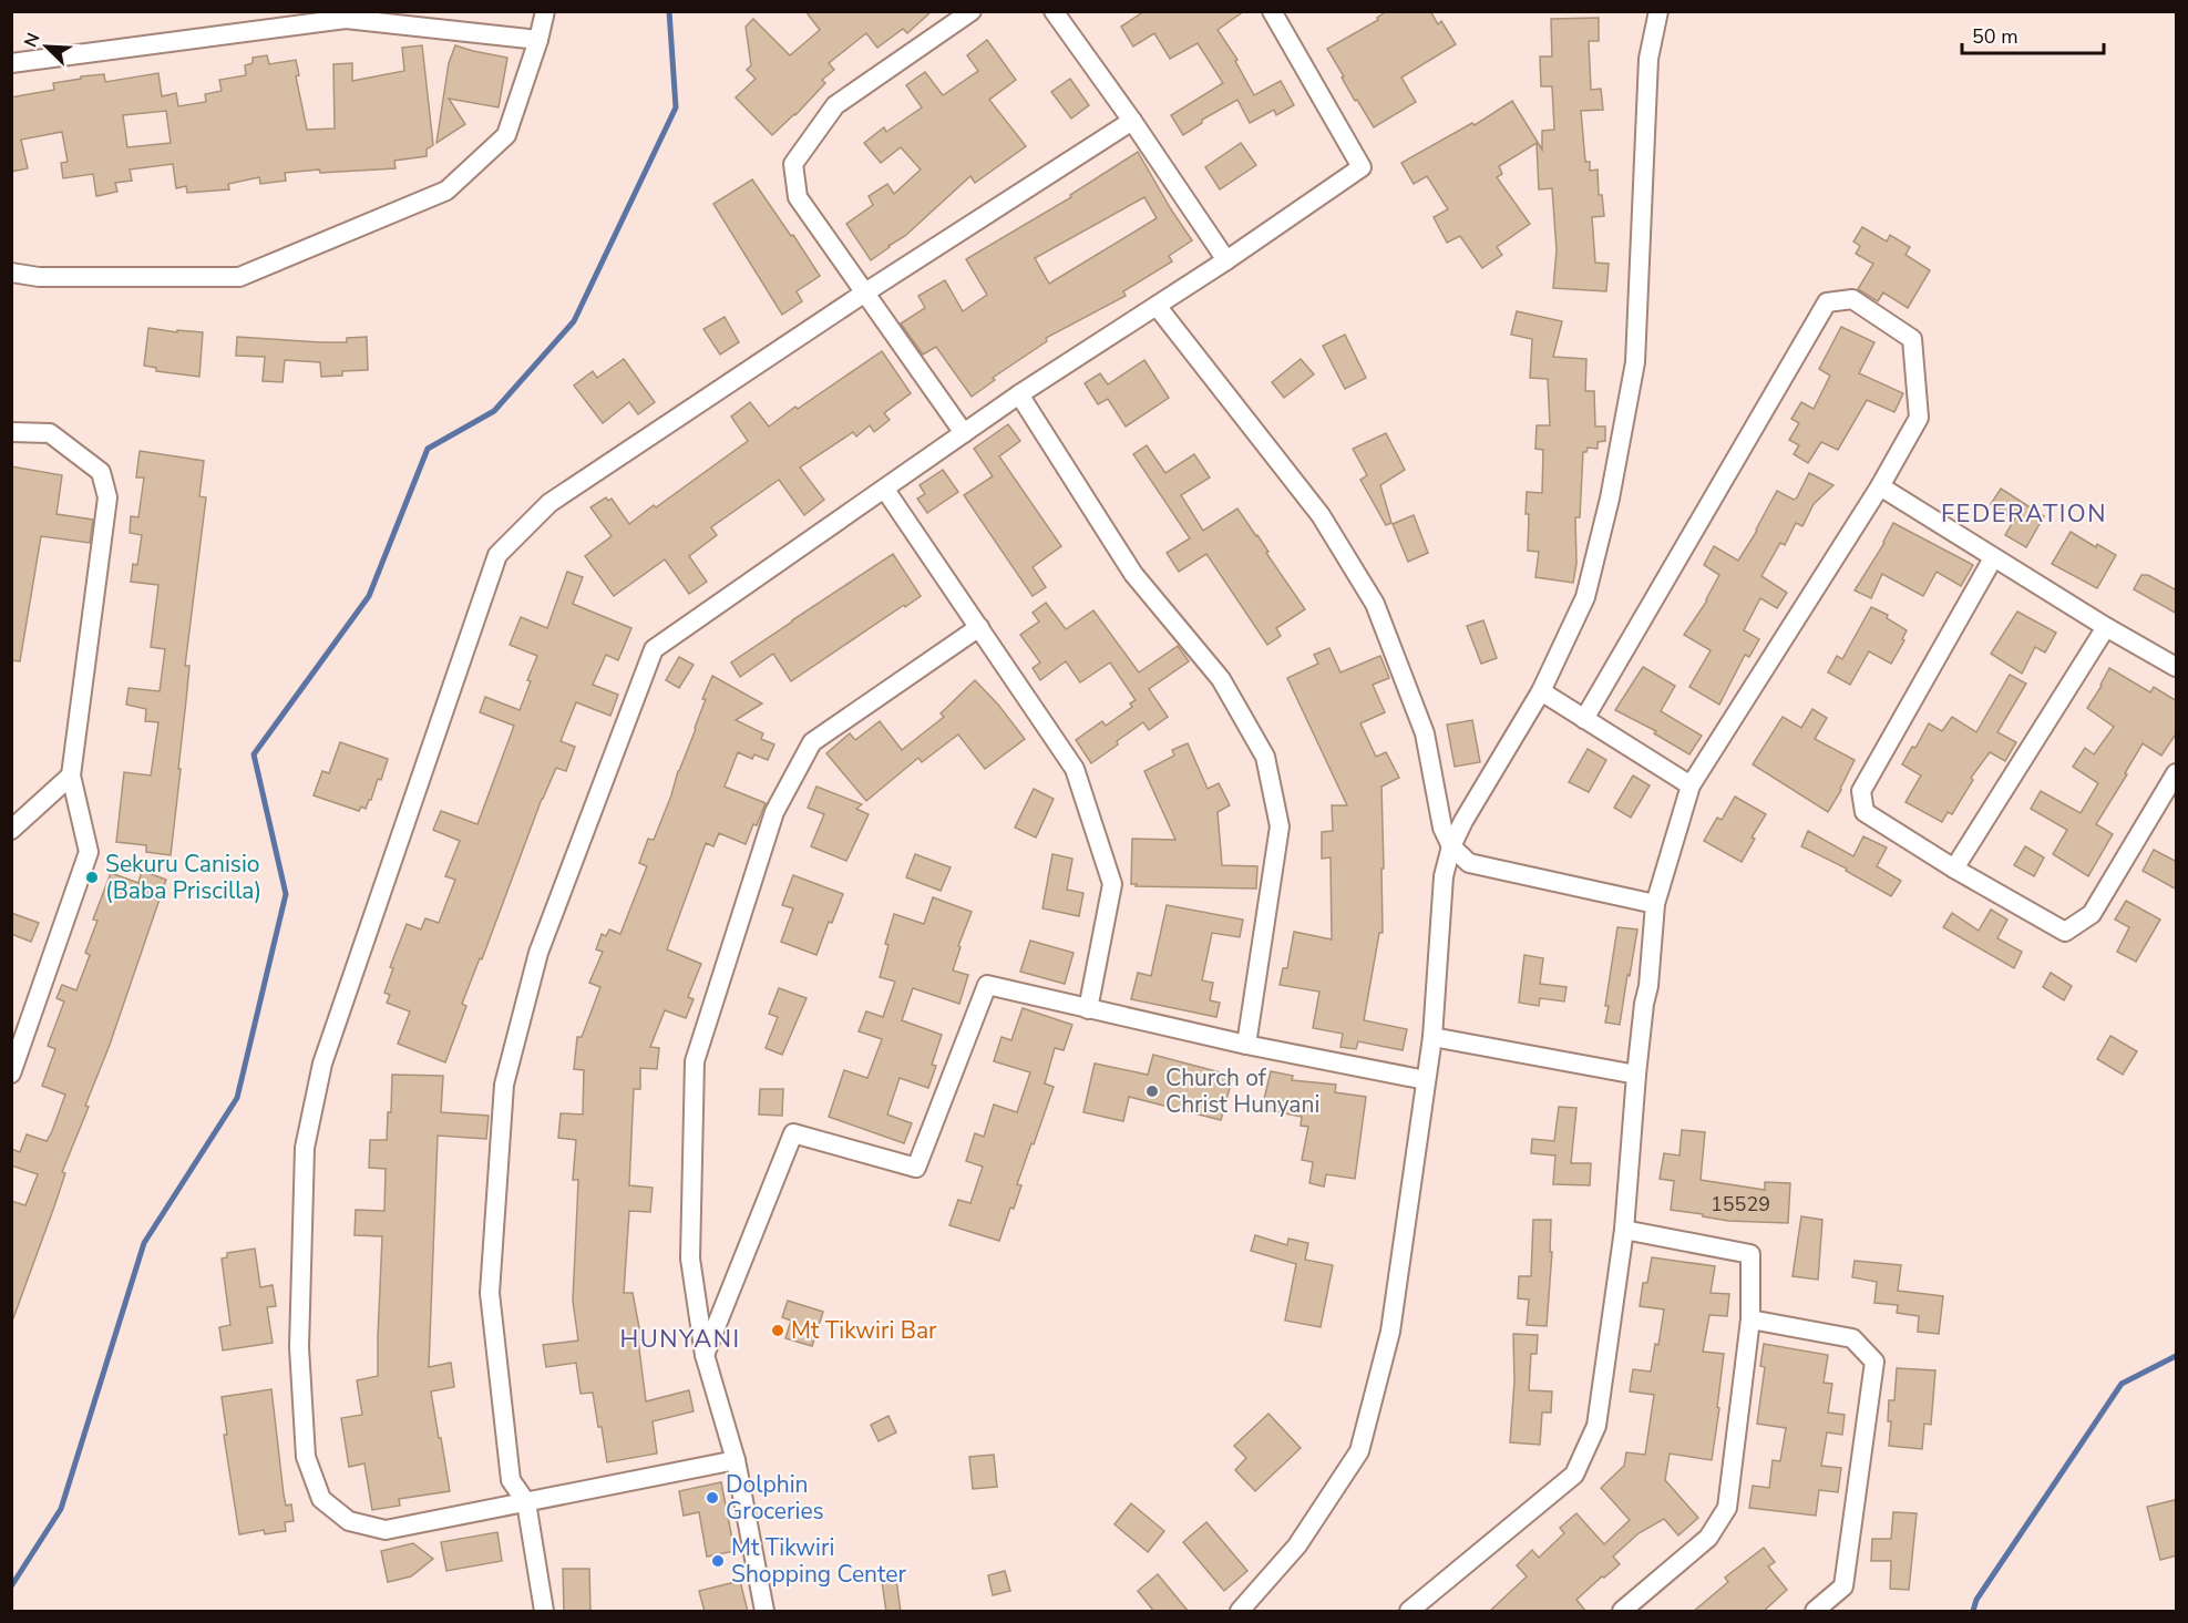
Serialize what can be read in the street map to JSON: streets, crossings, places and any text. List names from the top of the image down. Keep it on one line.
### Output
{"districts":["FEDERATION","HUNYANI"],"places":["Sekuru Canisio (Baba Priscilla)","Church of Christ Hunyani","Mt Tikwiri Bar","Dolphin Groceries","Mt Tikwiri Shopping Center"],"house_numbers":["15529"],"scale_bar":"50 m","north":"top left"}
